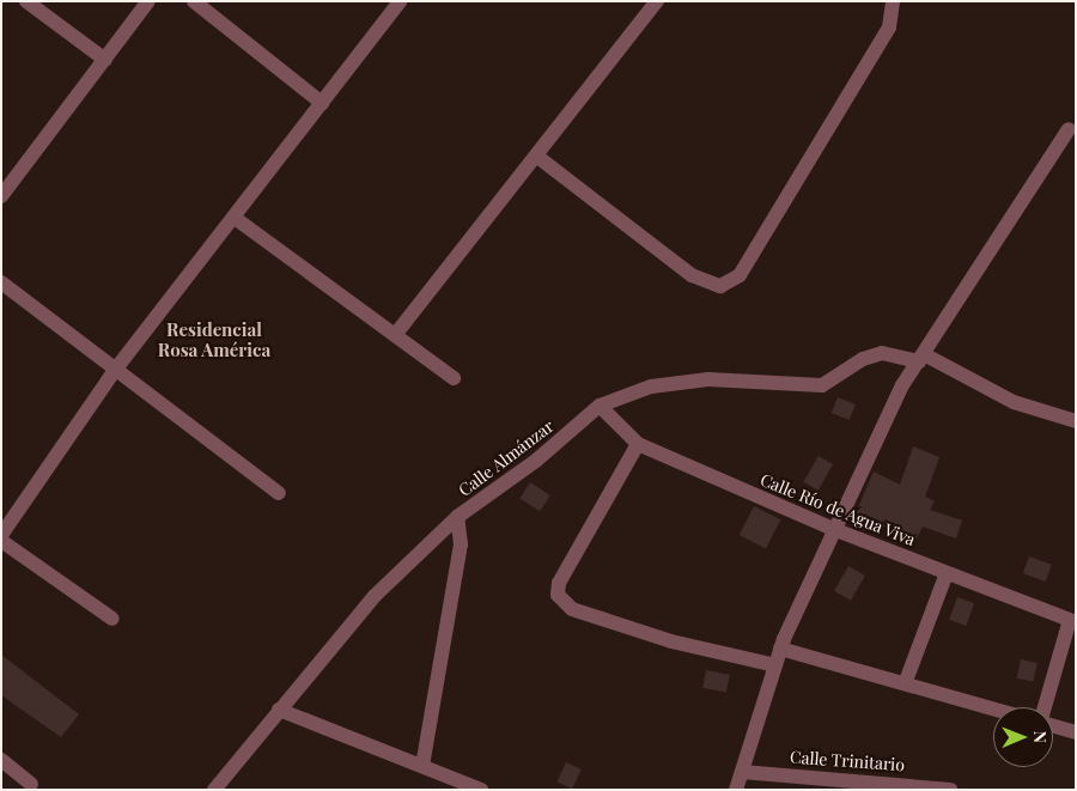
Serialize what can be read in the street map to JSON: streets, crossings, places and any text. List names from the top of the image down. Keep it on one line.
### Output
{"streets":{"street":["Calle Almánzar","Calle Río de Agua Viva","Calle Trinitario"]},"crossings":[["Calle Almánzar","Calle Río de Agua Viva"]],"districts":["Residencial Rosa América"],"north":"right"}
